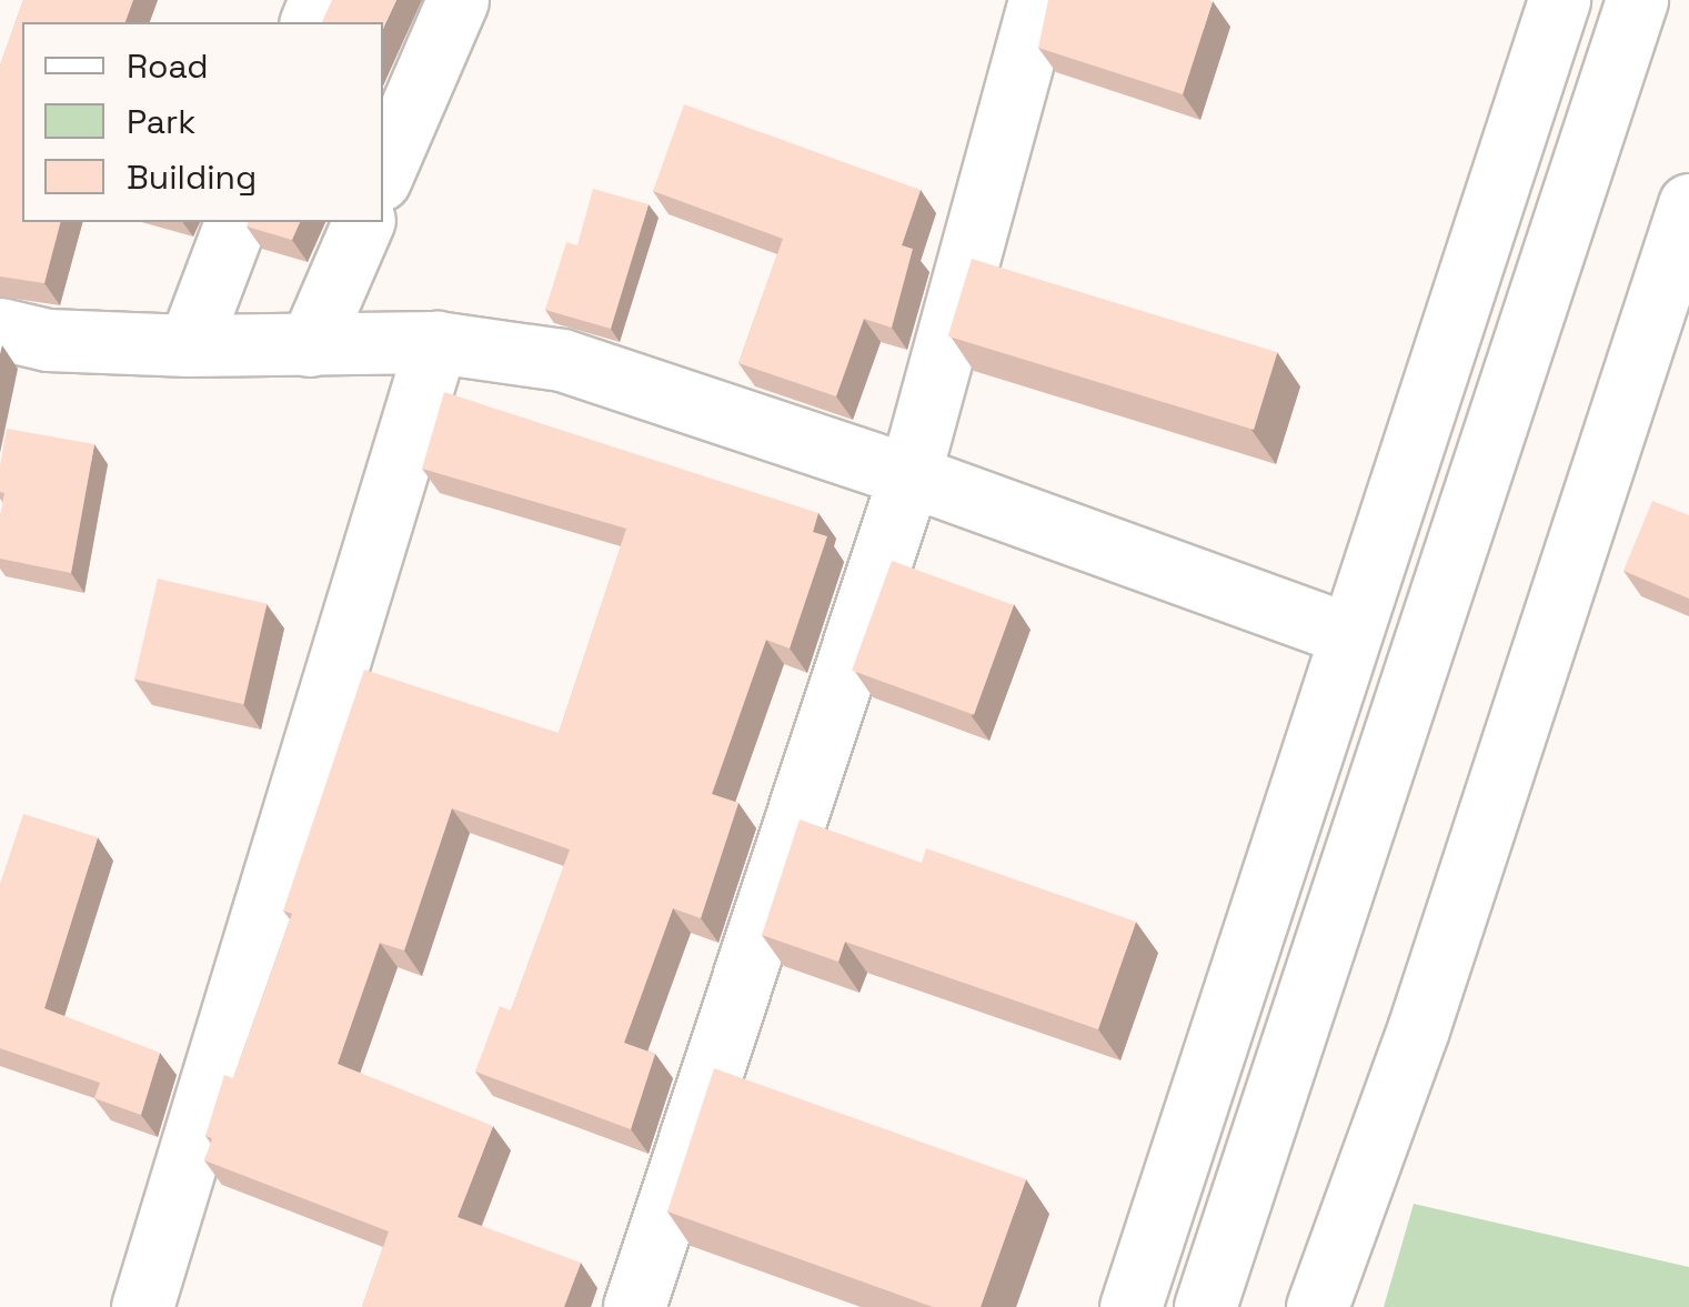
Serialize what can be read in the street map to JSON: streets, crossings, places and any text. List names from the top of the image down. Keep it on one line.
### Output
{"legend":["Road","Park","Building"]}
